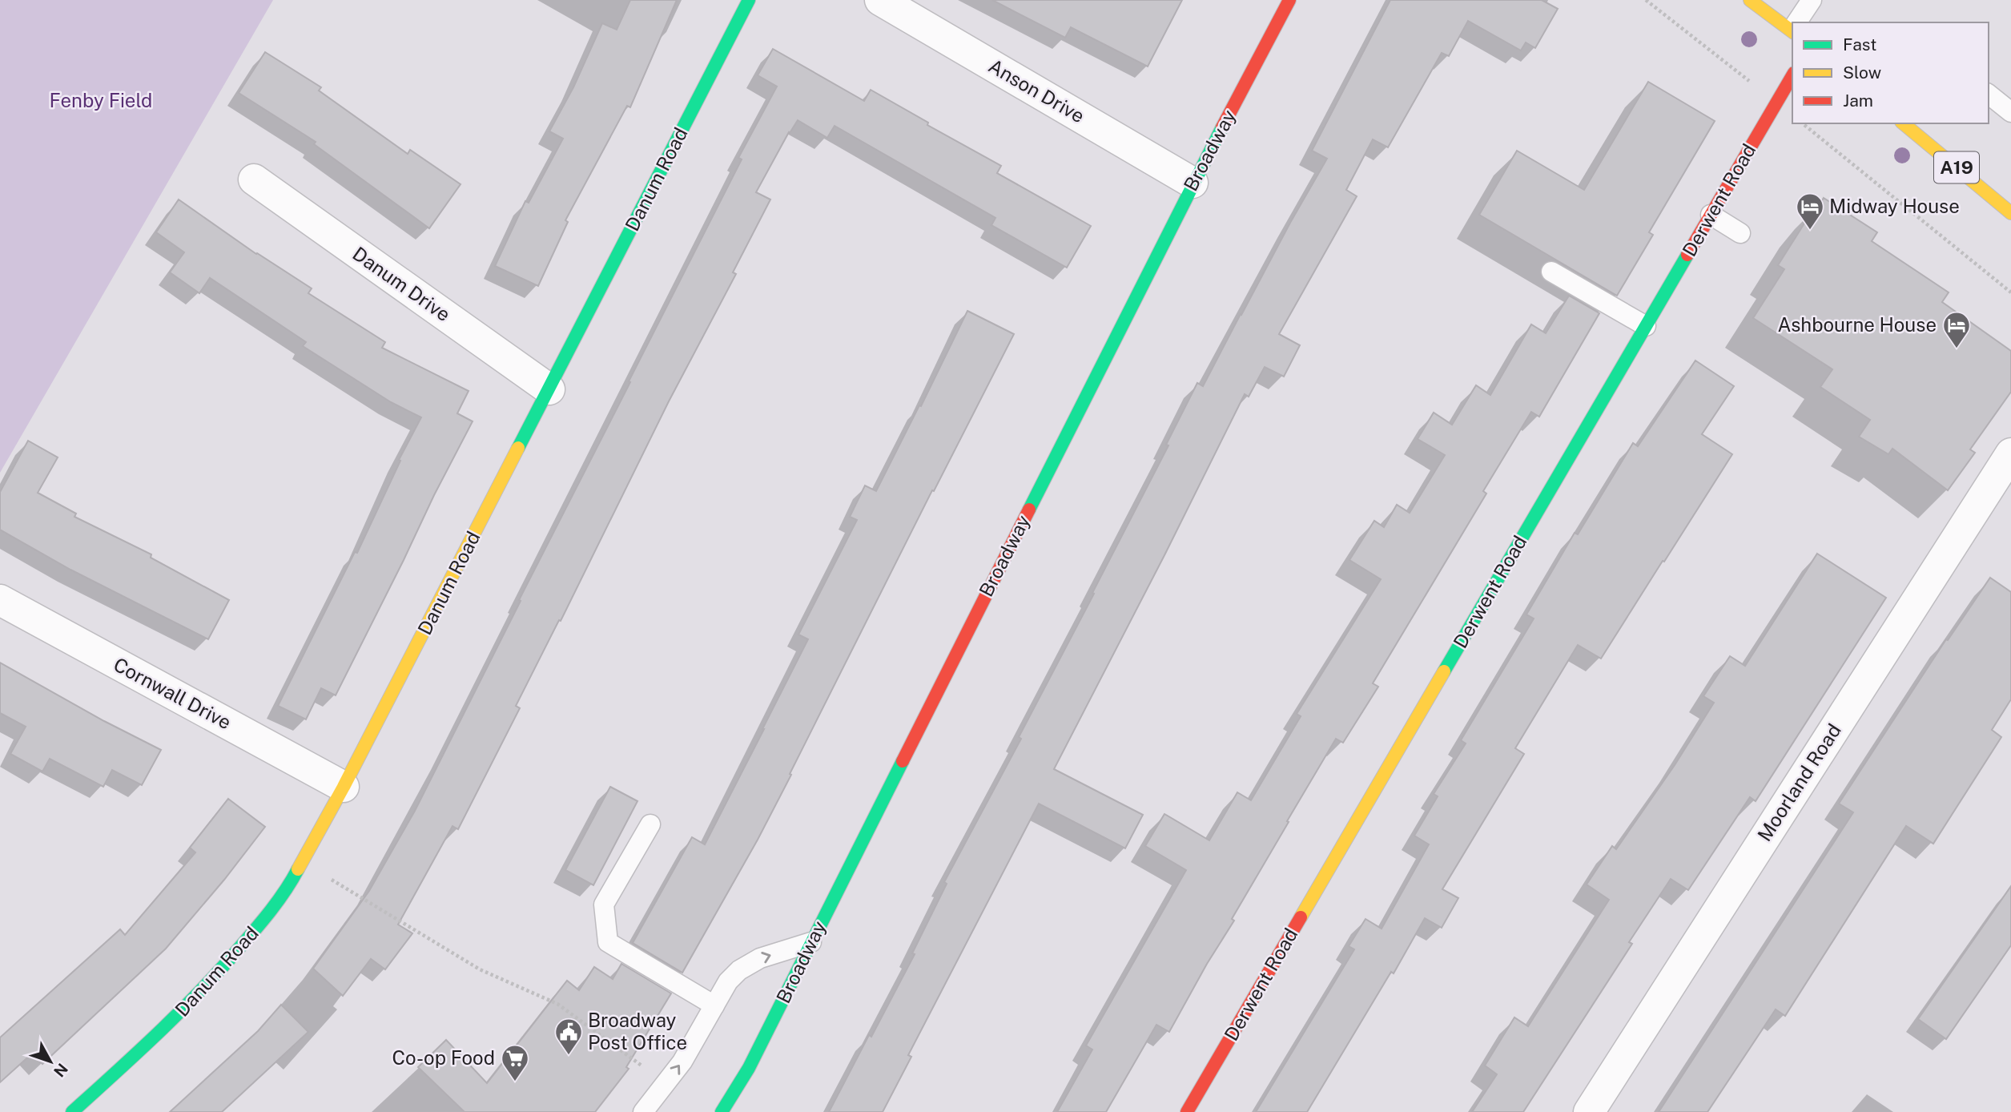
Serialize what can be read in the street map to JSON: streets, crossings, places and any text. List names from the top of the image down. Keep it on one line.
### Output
{"streets":{"street":["Anson Drive","Broadway","A19","Danum Road","Derwent Road","Danum Drive","Cornwall Drive","Moorland Road"]},"crossings":[["Anson Drive","Broadway"],["Danum Road","Danum Drive"],["Danum Road","Cornwall Drive"]],"parks":["Fenby Field"],"places":{"hotel":["Midway House","Ashbourne House"],"public building":["Broadway Post Office"],"supermarket":["Co-op Food"]},"legend":["Fast","Slow","Jam"],"north":"bottom right"}
